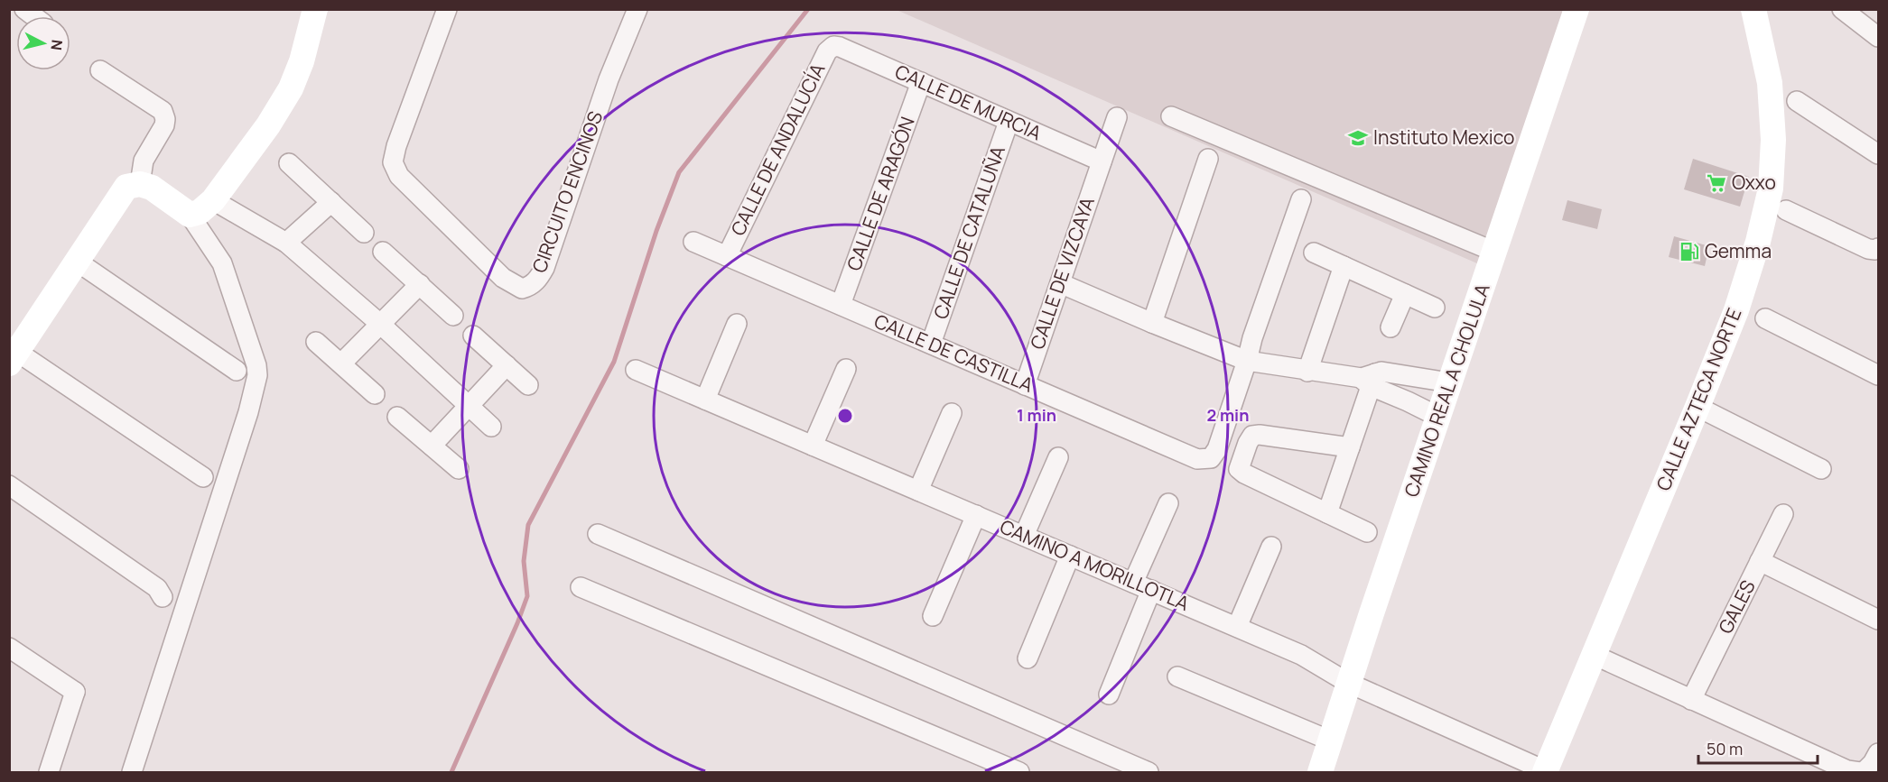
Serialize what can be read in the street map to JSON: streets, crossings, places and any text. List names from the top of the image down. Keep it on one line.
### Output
{"streets":{"main road":["CAMINO REAL A CHOLULA","CALLE AZTECA NORTE"],"street":["CALLE DE MURCIA","CALLE DE ANDALUCÍA","CIRCUITO ENCINOS","CALLE DE ARAGÓN","CALLE DE CATALUÑA","CALLE DE VIZCAYA","CALLE DE CASTILLA","CAMINO A MORILLOTLA","GALES"]},"crossings":[["CALLE DE MURCIA","CALLE DE ANDALUCÍA"],["CALLE DE MURCIA","CALLE DE ARAGÓN"],["CALLE DE MURCIA","CALLE DE CATALUÑA"],["CALLE DE MURCIA","CALLE DE VIZCAYA"],["CALLE DE ANDALUCÍA","CALLE DE CASTILLA"],["CALLE DE ARAGÓN","CALLE DE CASTILLA"],["CALLE DE CATALUÑA","CALLE DE CASTILLA"],["CALLE DE VIZCAYA","CALLE DE CASTILLA"],["CAMINO REAL A CHOLULA","CAMINO A MORILLOTLA"],["CALLE AZTECA NORTE","CAMINO A MORILLOTLA"]],"places":{"school or university":["Instituto Mexico"],"supermarket":["Oxxo"],"fuel station":["Gemma"]},"scale_bar":"50 m","north":"right","rings":["1 min","2 min"]}
